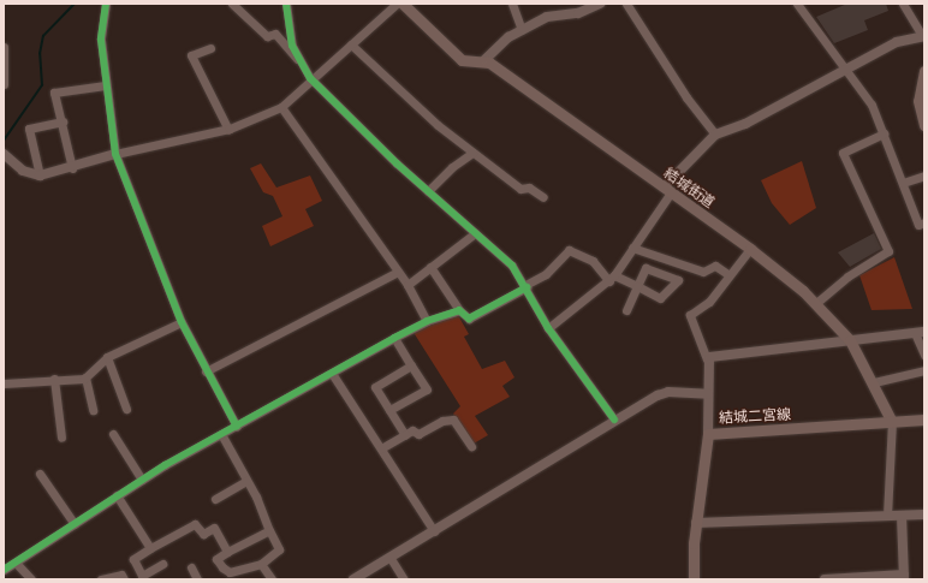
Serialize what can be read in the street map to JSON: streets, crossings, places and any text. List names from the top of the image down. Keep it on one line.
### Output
{"streets":{"main road":["結城街道","結城二宮線"]},"crossings":[["結城街道","結城二宮線"]]}
